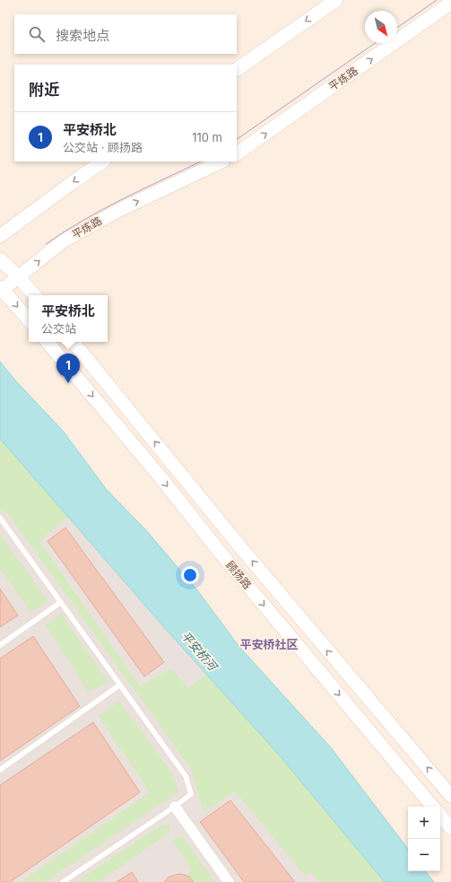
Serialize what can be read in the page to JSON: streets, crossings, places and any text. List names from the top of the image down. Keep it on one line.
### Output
{"streets":{"street":["平炼路","顾扬路"]},"districts":["平安桥社区"],"water":["平安桥河"],"north":"bottom right","page":{"search":"搜索地点","heading":"附近","list":[{"mark":"1","name":"平安桥北","note":"公交站 · 顾扬路","value":"110 m"}],"popup":["平安桥北","公交站"],"pins":"1","map_buttons":["+","−"]}}
